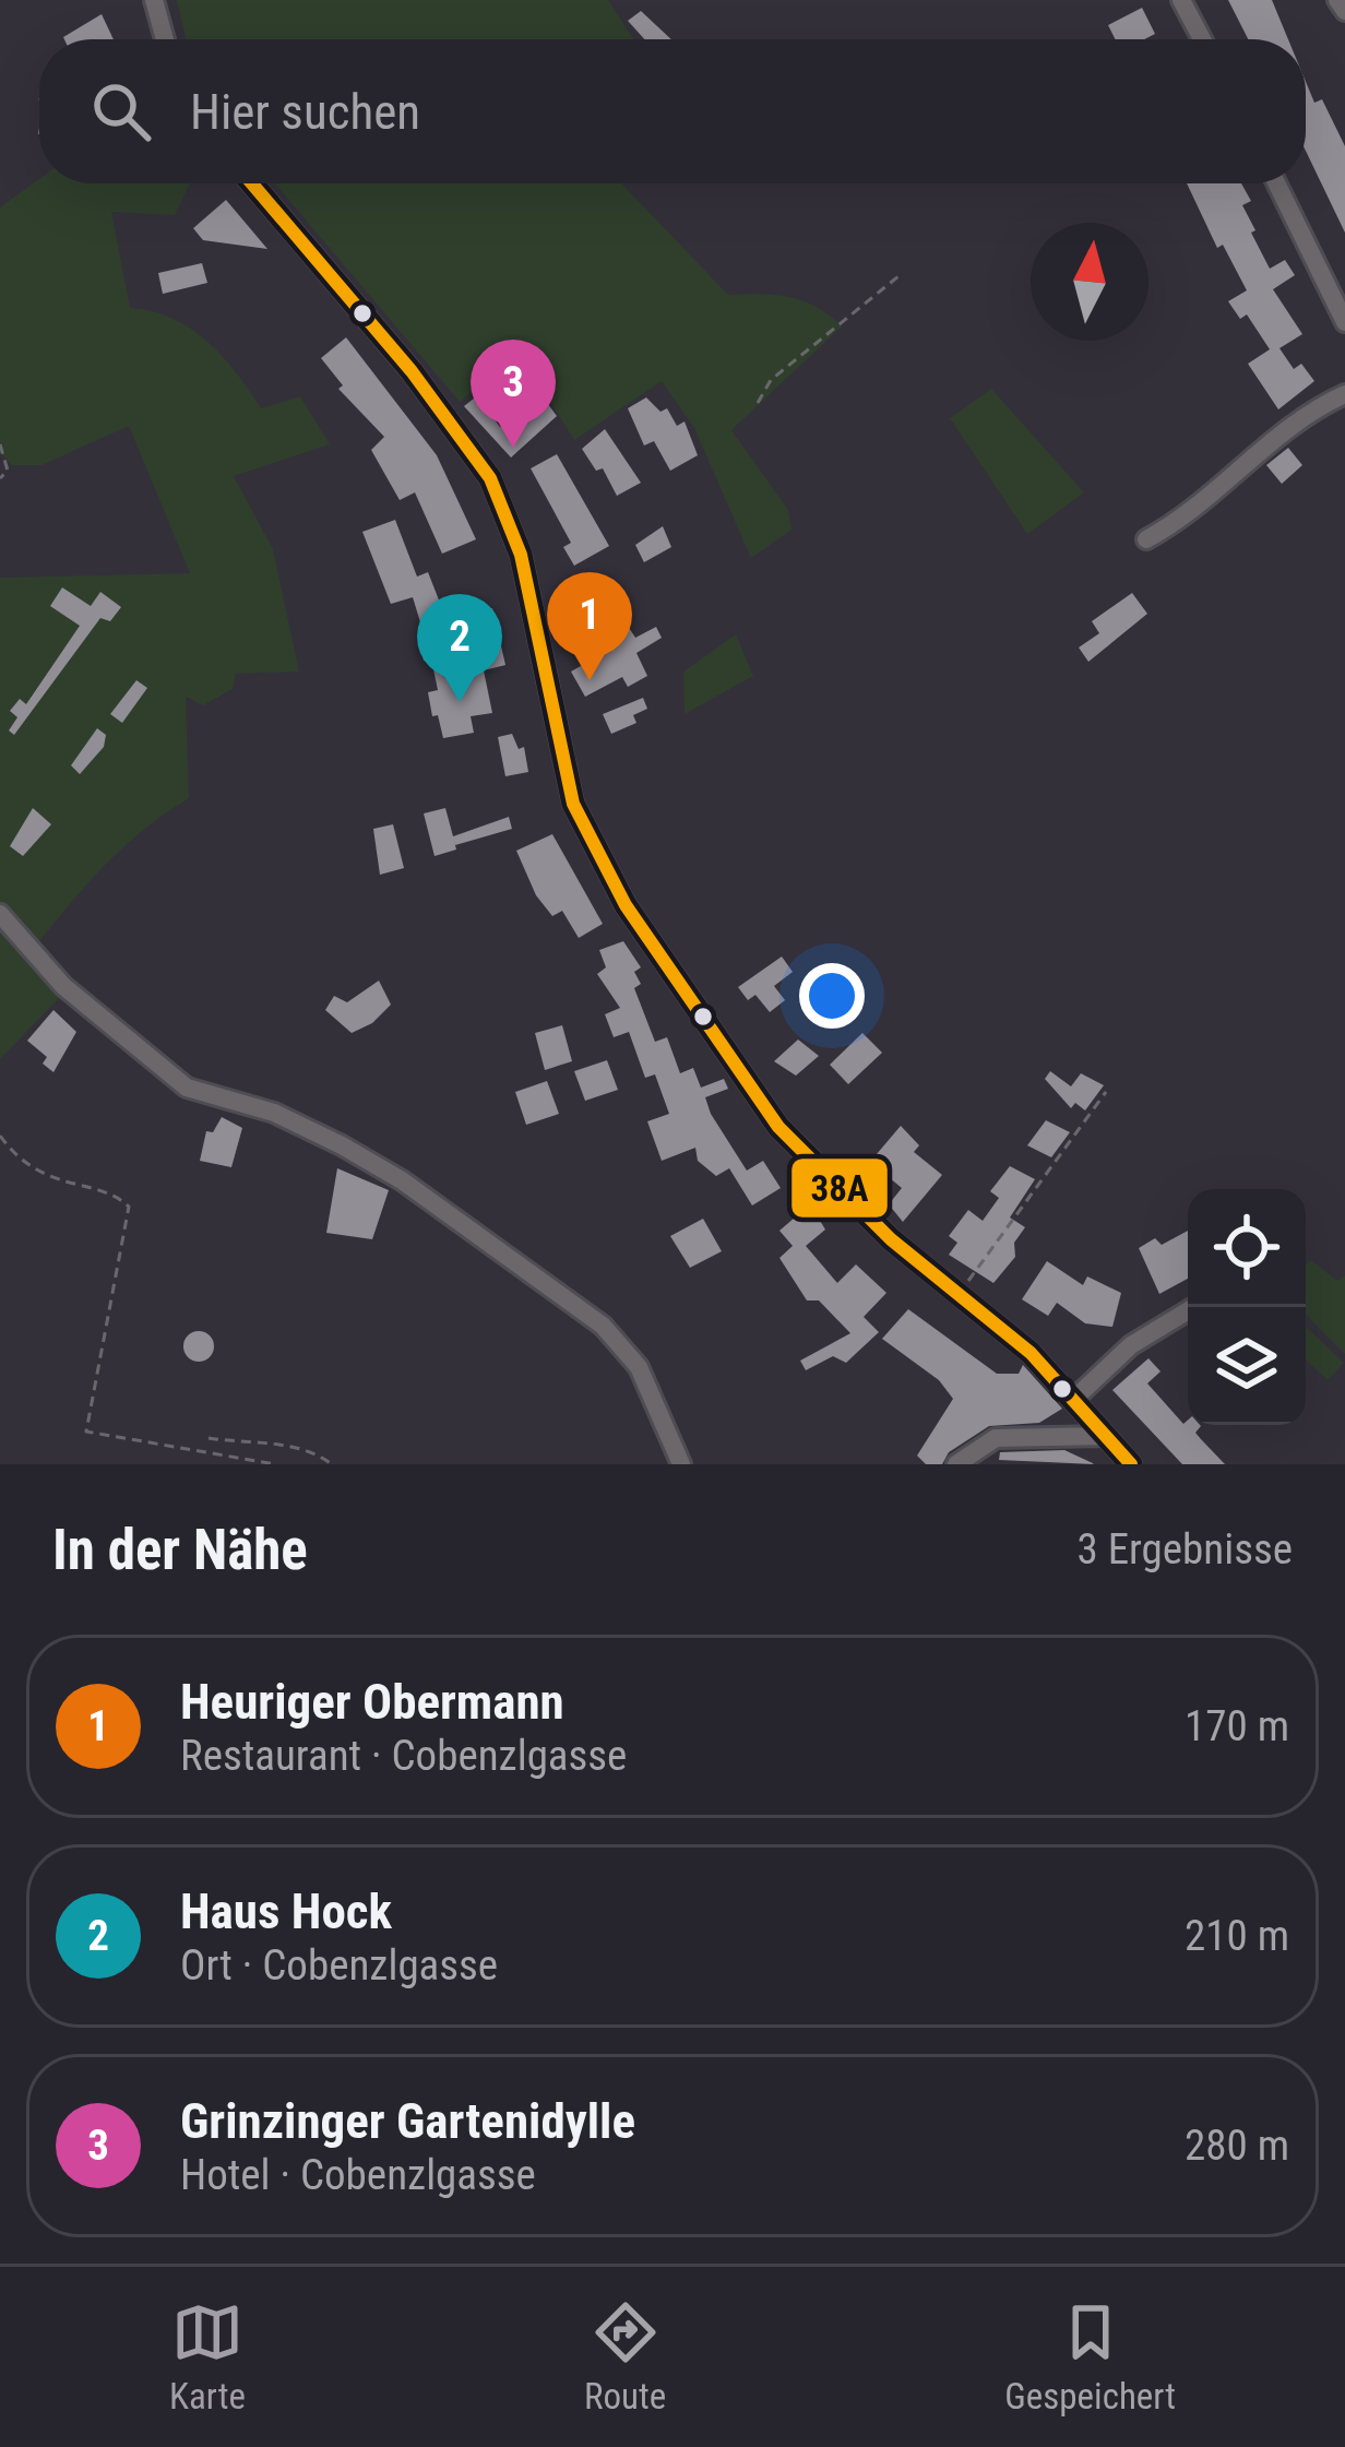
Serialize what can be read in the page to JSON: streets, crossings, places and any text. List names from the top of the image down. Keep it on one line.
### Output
{"lines":["transit line 38A"],"north":"top","page":{"search":"Hier suchen","pins":["3","1","2"],"heading":["In der Nähe","3 Ergebnisse"],"list":[{"mark":"1","name":"Heuriger Obermann","note":"Restaurant · Cobenzlgasse","value":"170 m"},{"mark":"2","name":"Haus Hock","note":"Ort · Cobenzlgasse","value":"210 m"},{"mark":"3","name":"Grinzinger Gartenidylle","note":"Hotel · Cobenzlgasse","value":"280 m"}],"nav":["Karte","Route","Gespeichert"]}}
